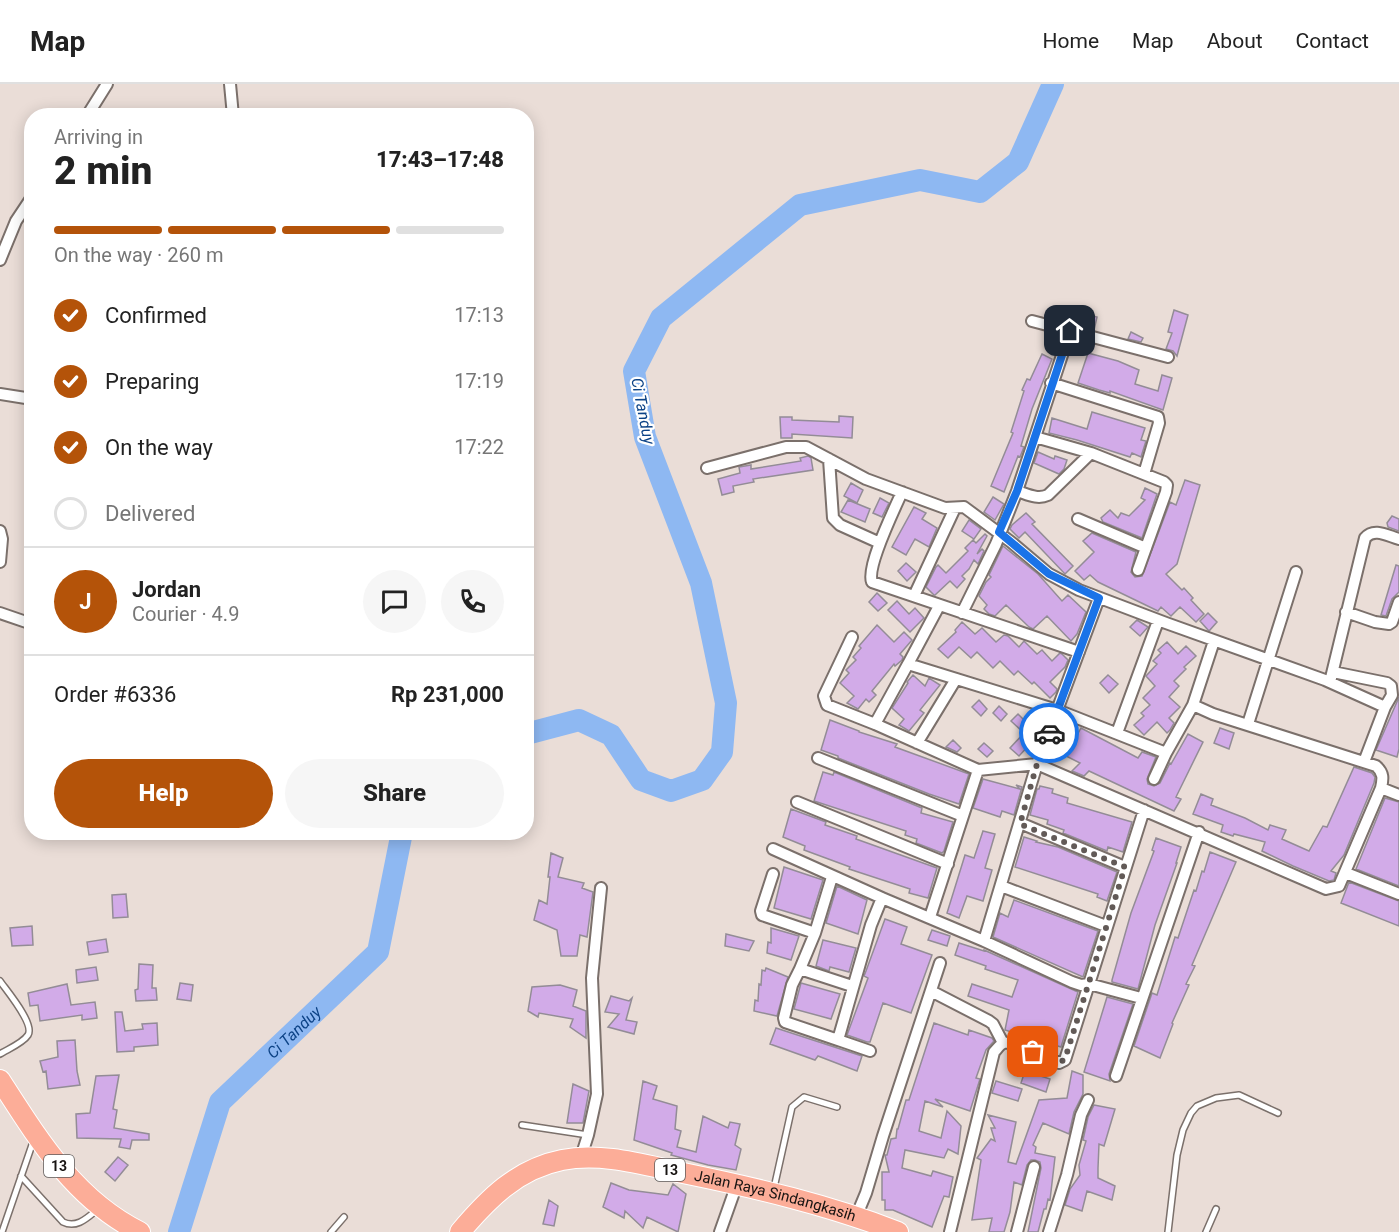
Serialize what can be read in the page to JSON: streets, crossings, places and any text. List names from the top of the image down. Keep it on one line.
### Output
{"streets":{"highway":["13","Jalan Raya Sindangkasih"]},"water":["Ci Tanduy"],"page":{"header":"Map","nav":["Home","Map","About","Contact"],"heading":["2 min","Arriving in","17:43–17:48"],"panel":["Jordan","Courier · 4.9","Order #6336","Rp 231,000"],"bar":"On the way · 260 m","list":[["Confirmed","17:13"],["Preparing","17:19"],["On the way","17:22"],"Delivered"],"round":"J","buttons":["Help","Share"]}}
